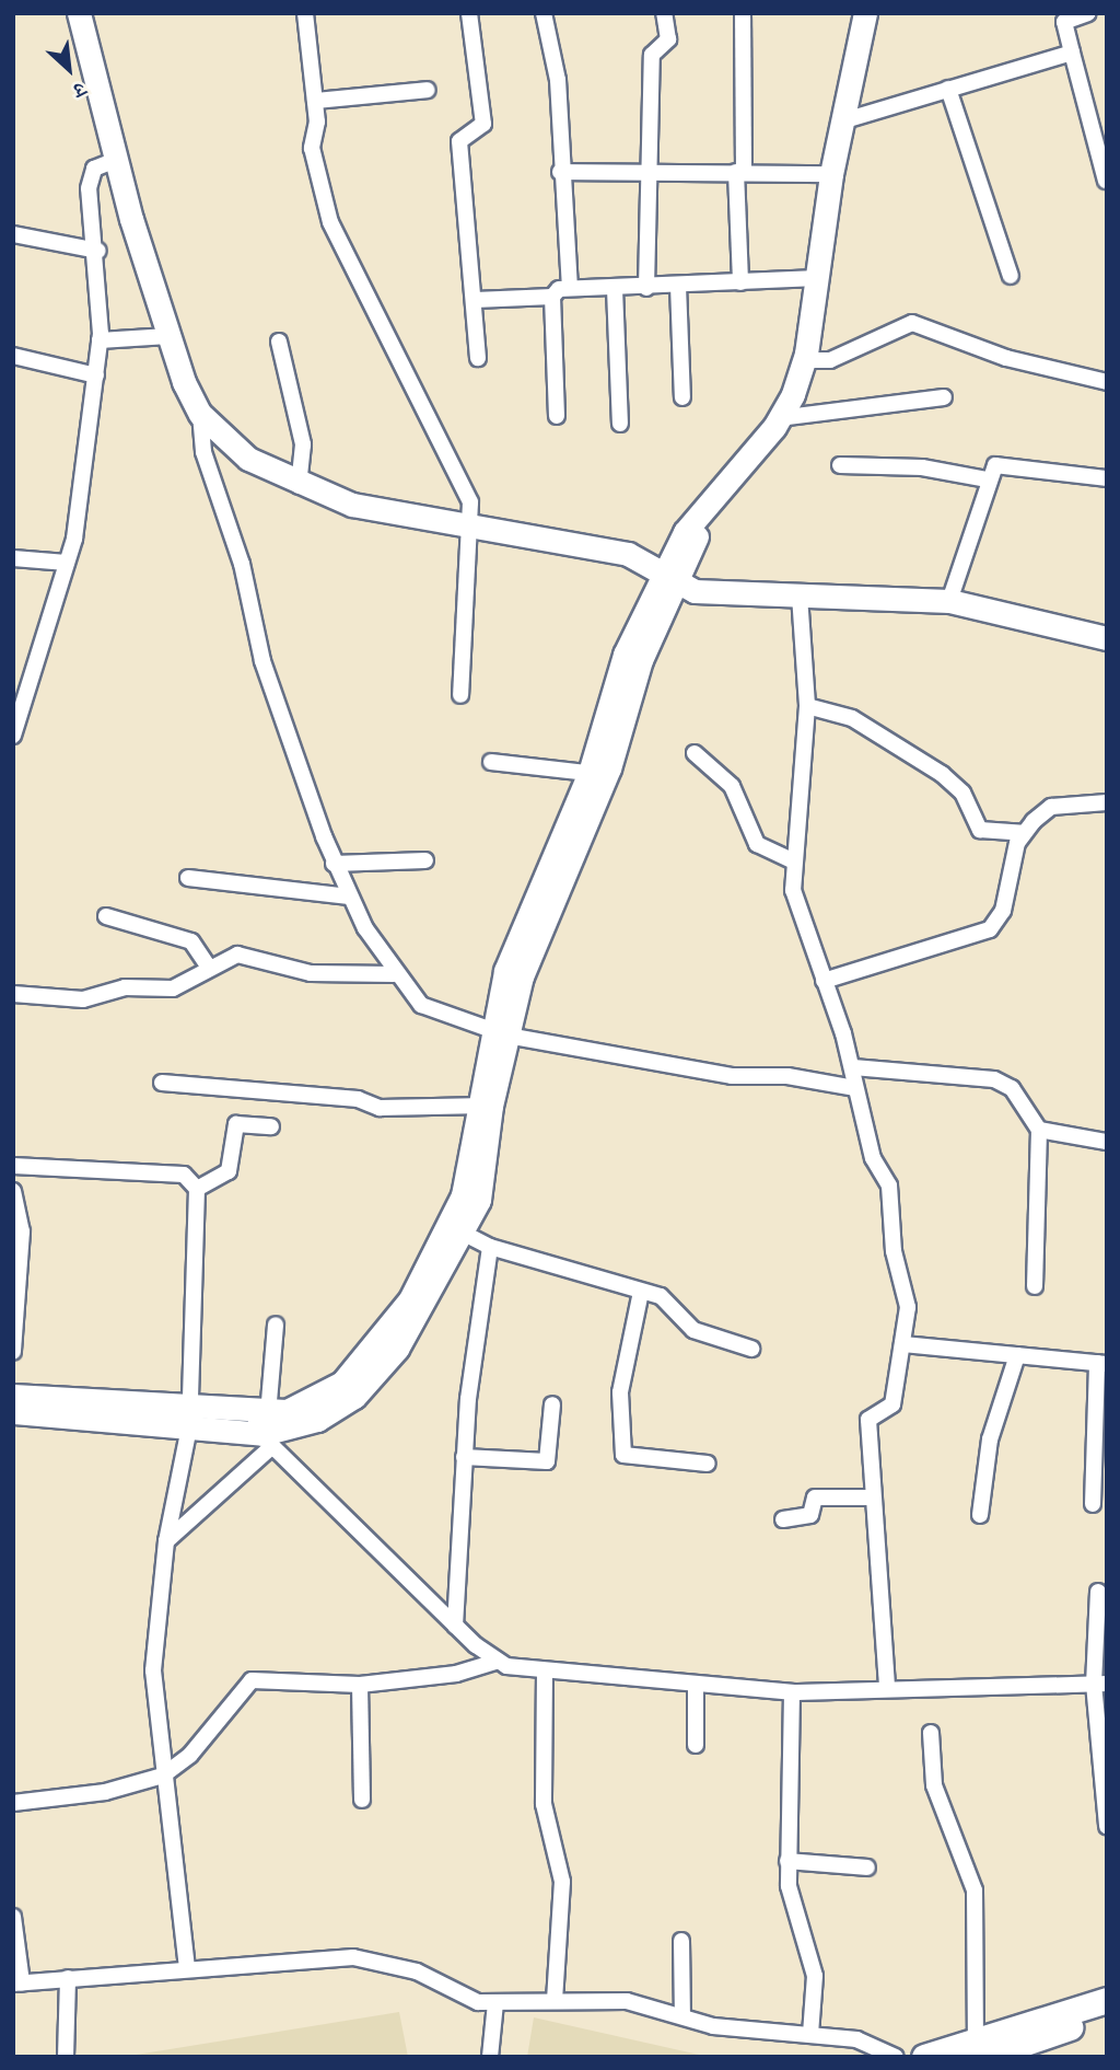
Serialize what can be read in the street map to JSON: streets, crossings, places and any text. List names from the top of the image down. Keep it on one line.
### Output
{"north":"bottom right"}
